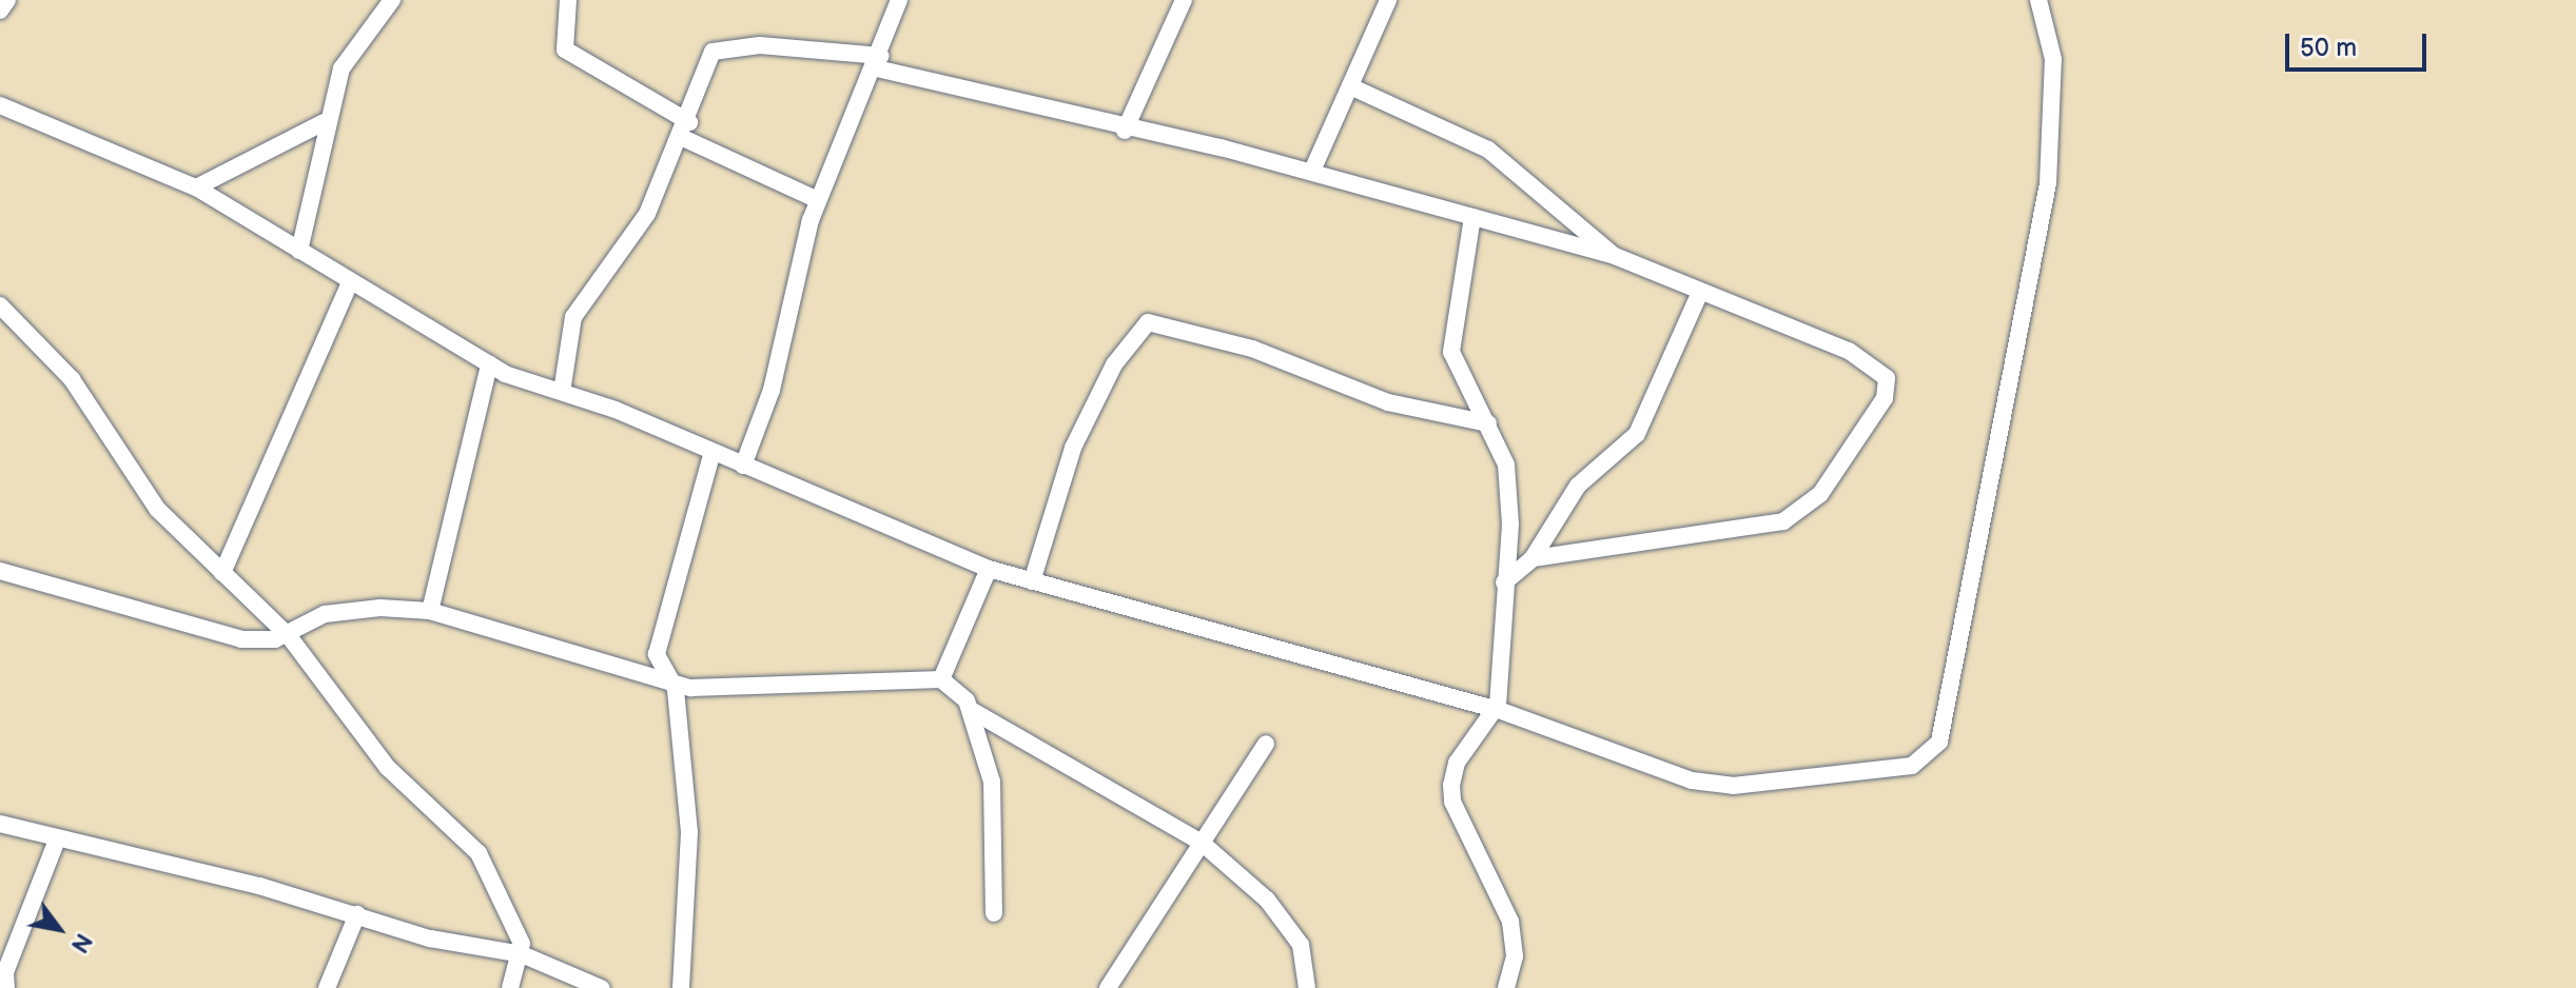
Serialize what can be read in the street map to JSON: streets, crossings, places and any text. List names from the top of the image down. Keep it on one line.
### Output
{"scale_bar":"50 m","north":"bottom right"}
